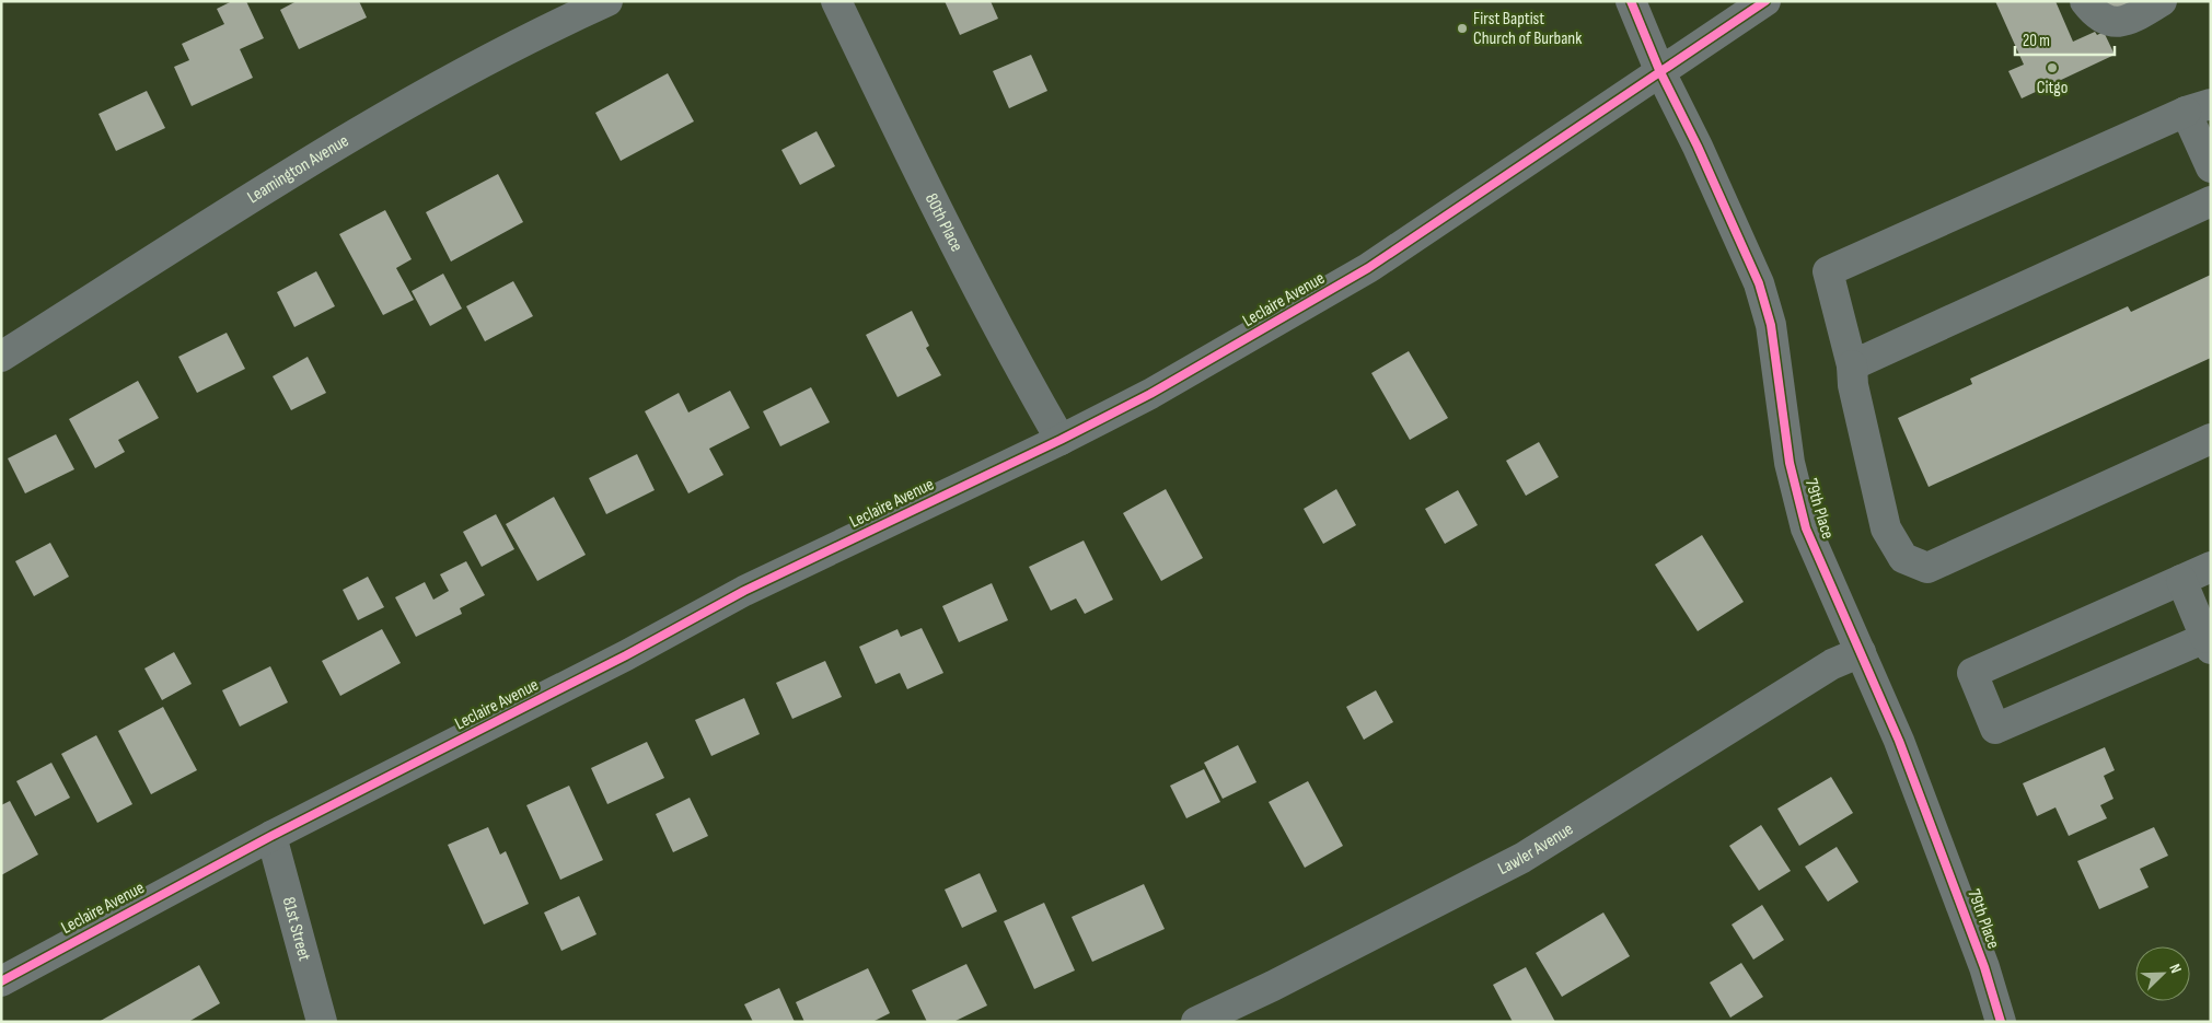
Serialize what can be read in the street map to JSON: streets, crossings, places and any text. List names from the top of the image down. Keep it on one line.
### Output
{"streets":{"street":["Leamington Avenue","80th Place","Leclaire Avenue","79th Place","Lawler Avenue","81st Street"]},"crossings":[["80th Place","Leclaire Avenue"],["Leclaire Avenue","79th Place"],["Leclaire Avenue","81st Street"],["79th Place","Lawler Avenue"]],"places":["First Baptist Church of Burbank","Citgo"],"scale_bar":"20 m","north":"top right"}
